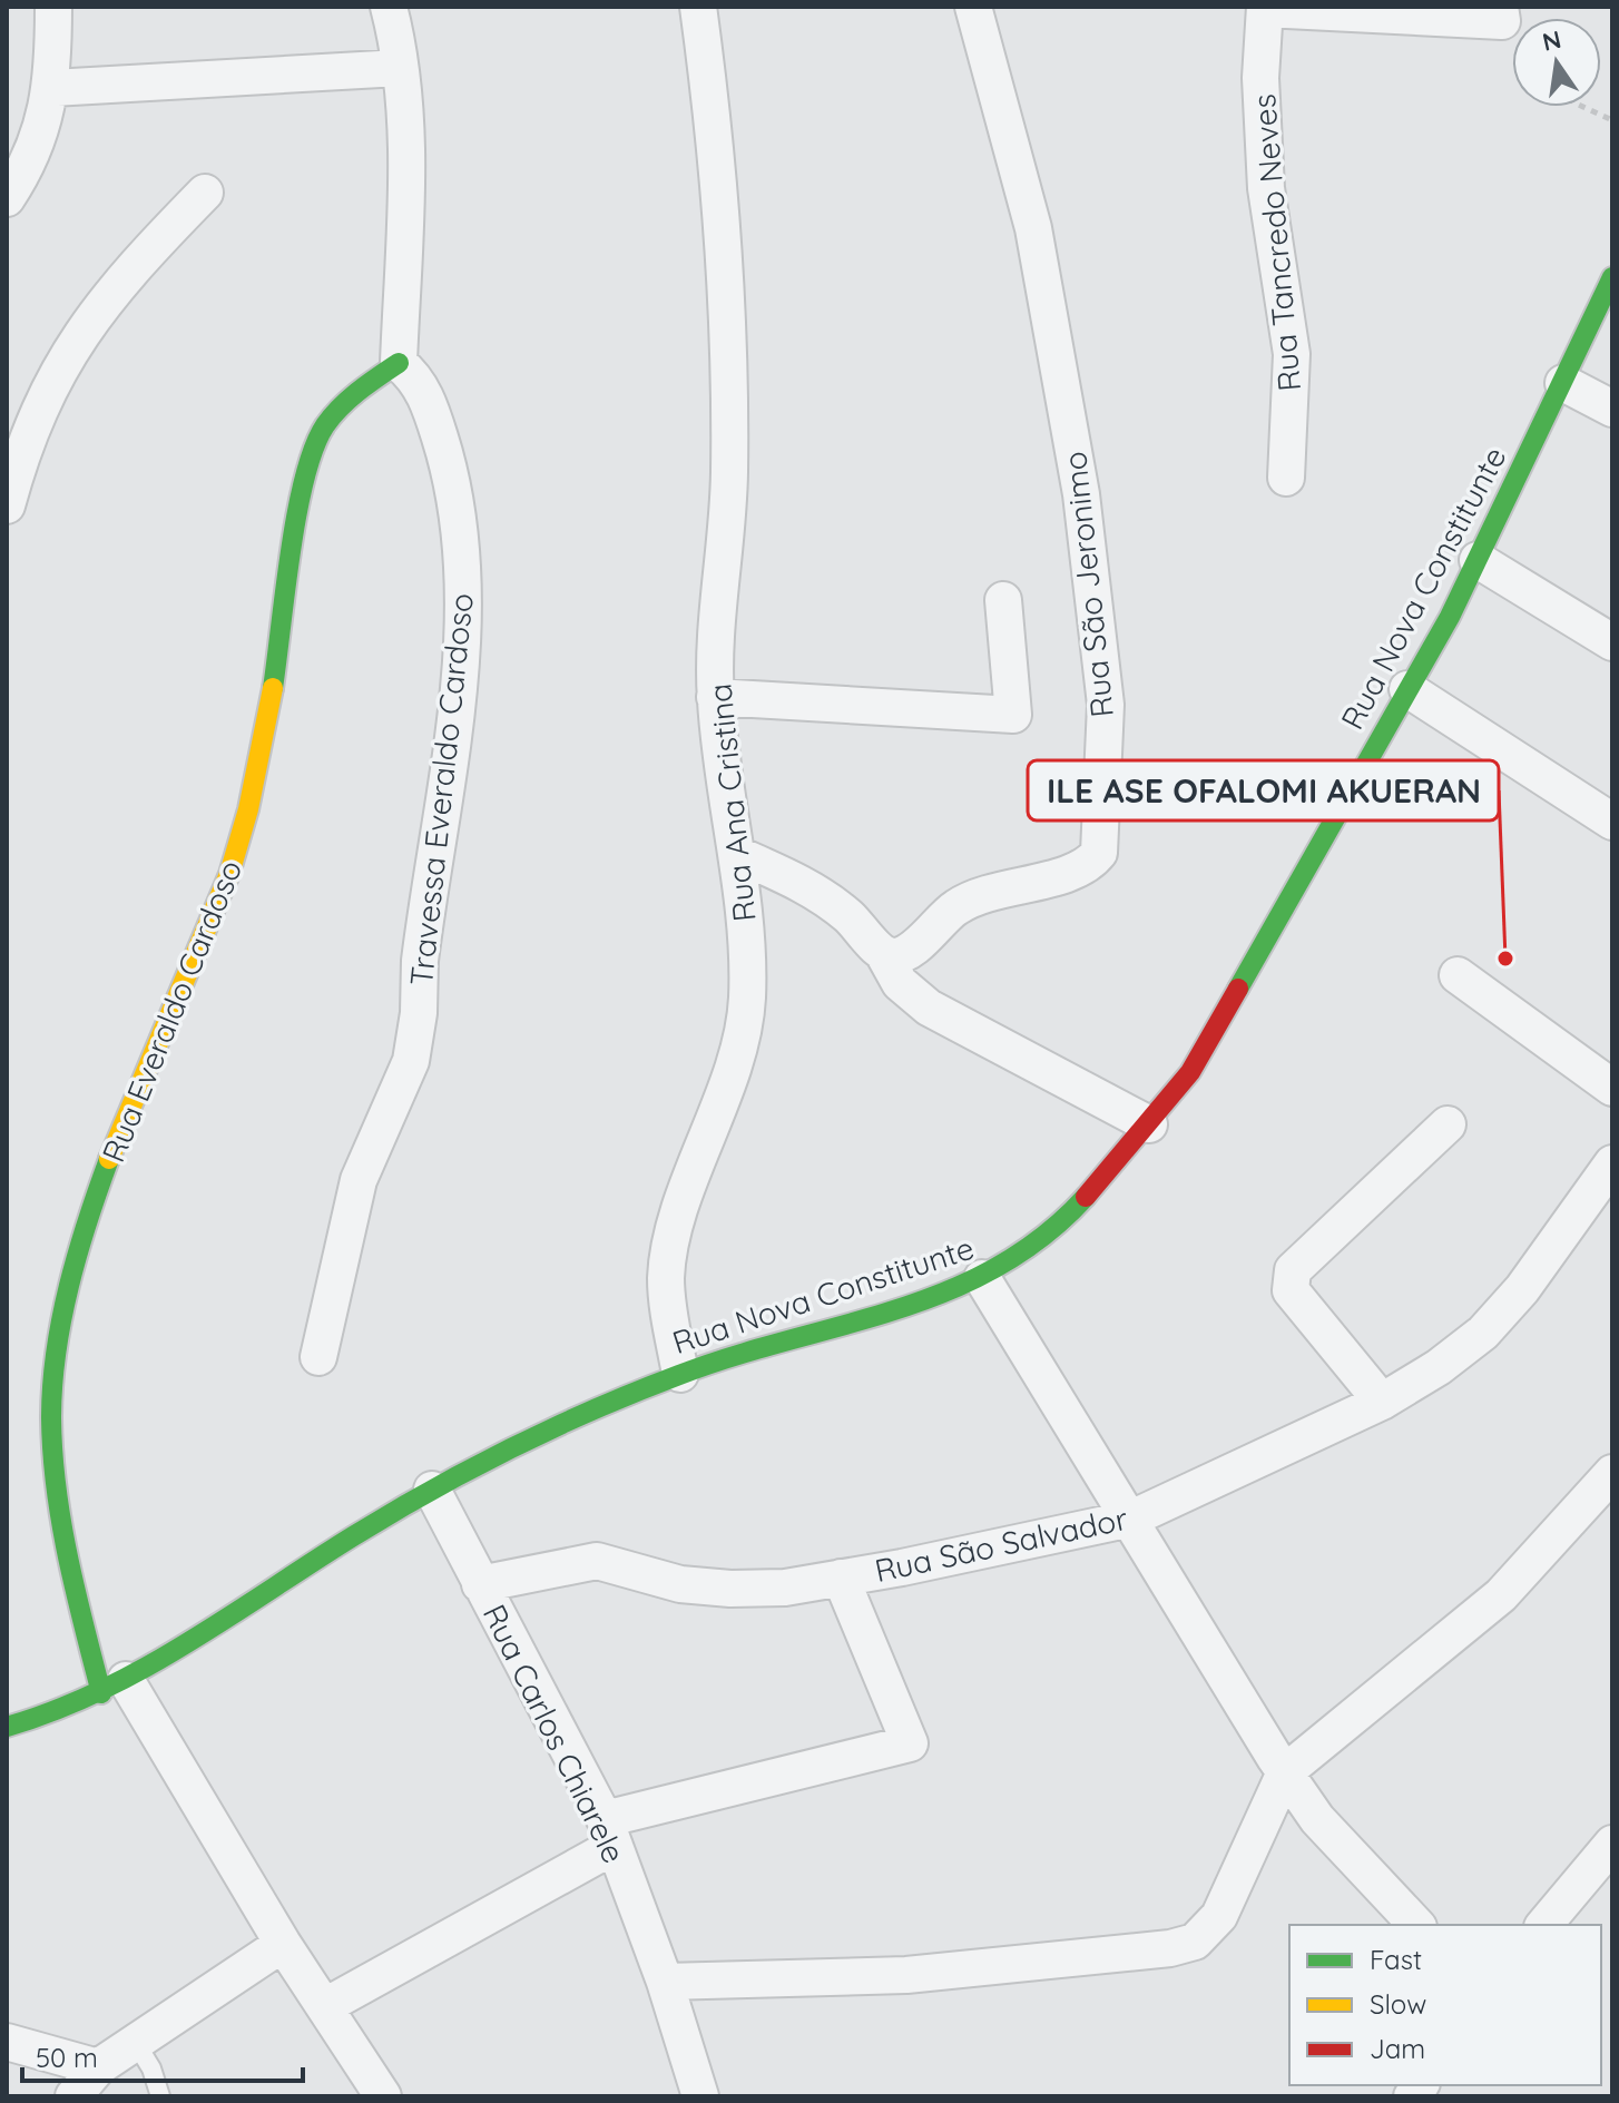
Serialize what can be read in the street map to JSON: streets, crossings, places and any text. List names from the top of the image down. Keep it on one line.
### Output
{"streets":{"street":["Rua Tancredo Neves","Rua São Jeronimo","Rua Nova Constitunte","Travessa Everaldo Cardoso","Rua Ana Cristina","Rua Everaldo Cardoso","Rua São Salvador","Rua Carlos Chiarele"]},"crossings":[["Rua Nova Constitunte","Rua Ana Cristina"],["Rua Nova Constitunte","Rua Everaldo Cardoso"],["Rua Nova Constitunte","Rua Carlos Chiarele"],["Travessa Everaldo Cardoso","Rua Everaldo Cardoso"],["Rua São Salvador","Rua Carlos Chiarele"]],"places":["ILE ASE OFALOMI AKUERAN"],"legend":["Fast","Slow","Jam"],"scale_bar":"50 m","north":"top"}
